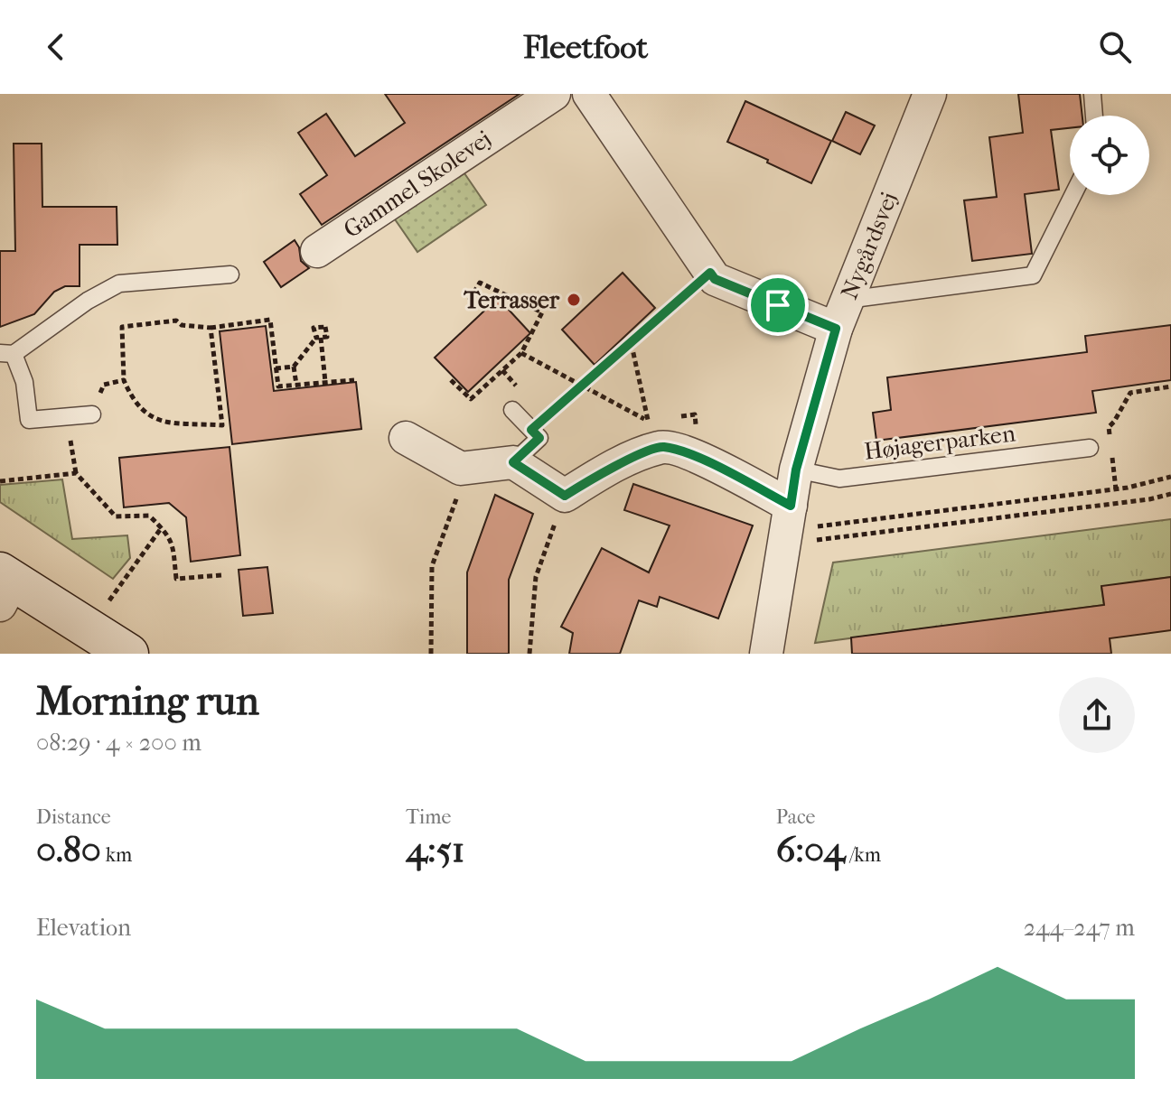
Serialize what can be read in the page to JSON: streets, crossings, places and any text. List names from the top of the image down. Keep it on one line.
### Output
{"streets":{"street":["Gammel Skolevej","Nygårdsvej"],"lane":["Højagerparken"]},"crossings":[["Nygårdsvej","Højagerparken"]],"places":["Terrasser"],"page":{"header":"Fleetfoot","heading":["Morning run","08:29 · 4 × 200 m"],"stats":[["Distance","0.80 km"],["Time","4:51"],["Pace","6:04 /km"]],"chart":["Elevation","244–247 m"]}}
